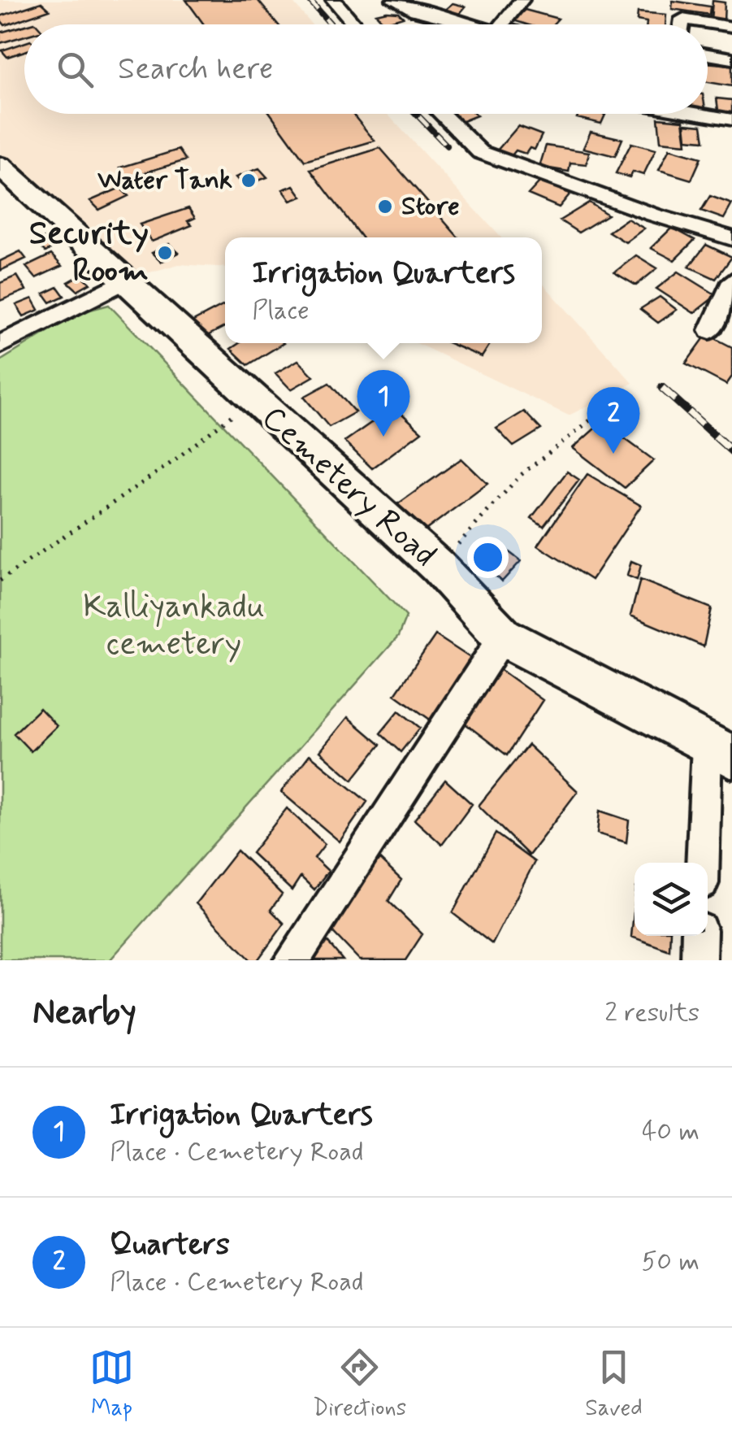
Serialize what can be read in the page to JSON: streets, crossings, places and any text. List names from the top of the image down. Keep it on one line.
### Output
{"streets":{"main road":["Cemetery Road"]},"parks":["Kalliyankadu cemetery"],"places":["Water Tank","Store","Security Room"],"page":{"search":"Search here","popup":["Irrigation Quarters","Place"],"pins":["1","2"],"heading":["Nearby","2 results"],"list":[{"mark":"1","name":"Irrigation Quarters","note":"Place · Cemetery Road","value":"40 m"},{"mark":"2","name":"Quarters","note":"Place · Cemetery Road","value":"50 m"}],"nav":["Map","Directions","Saved"]}}
